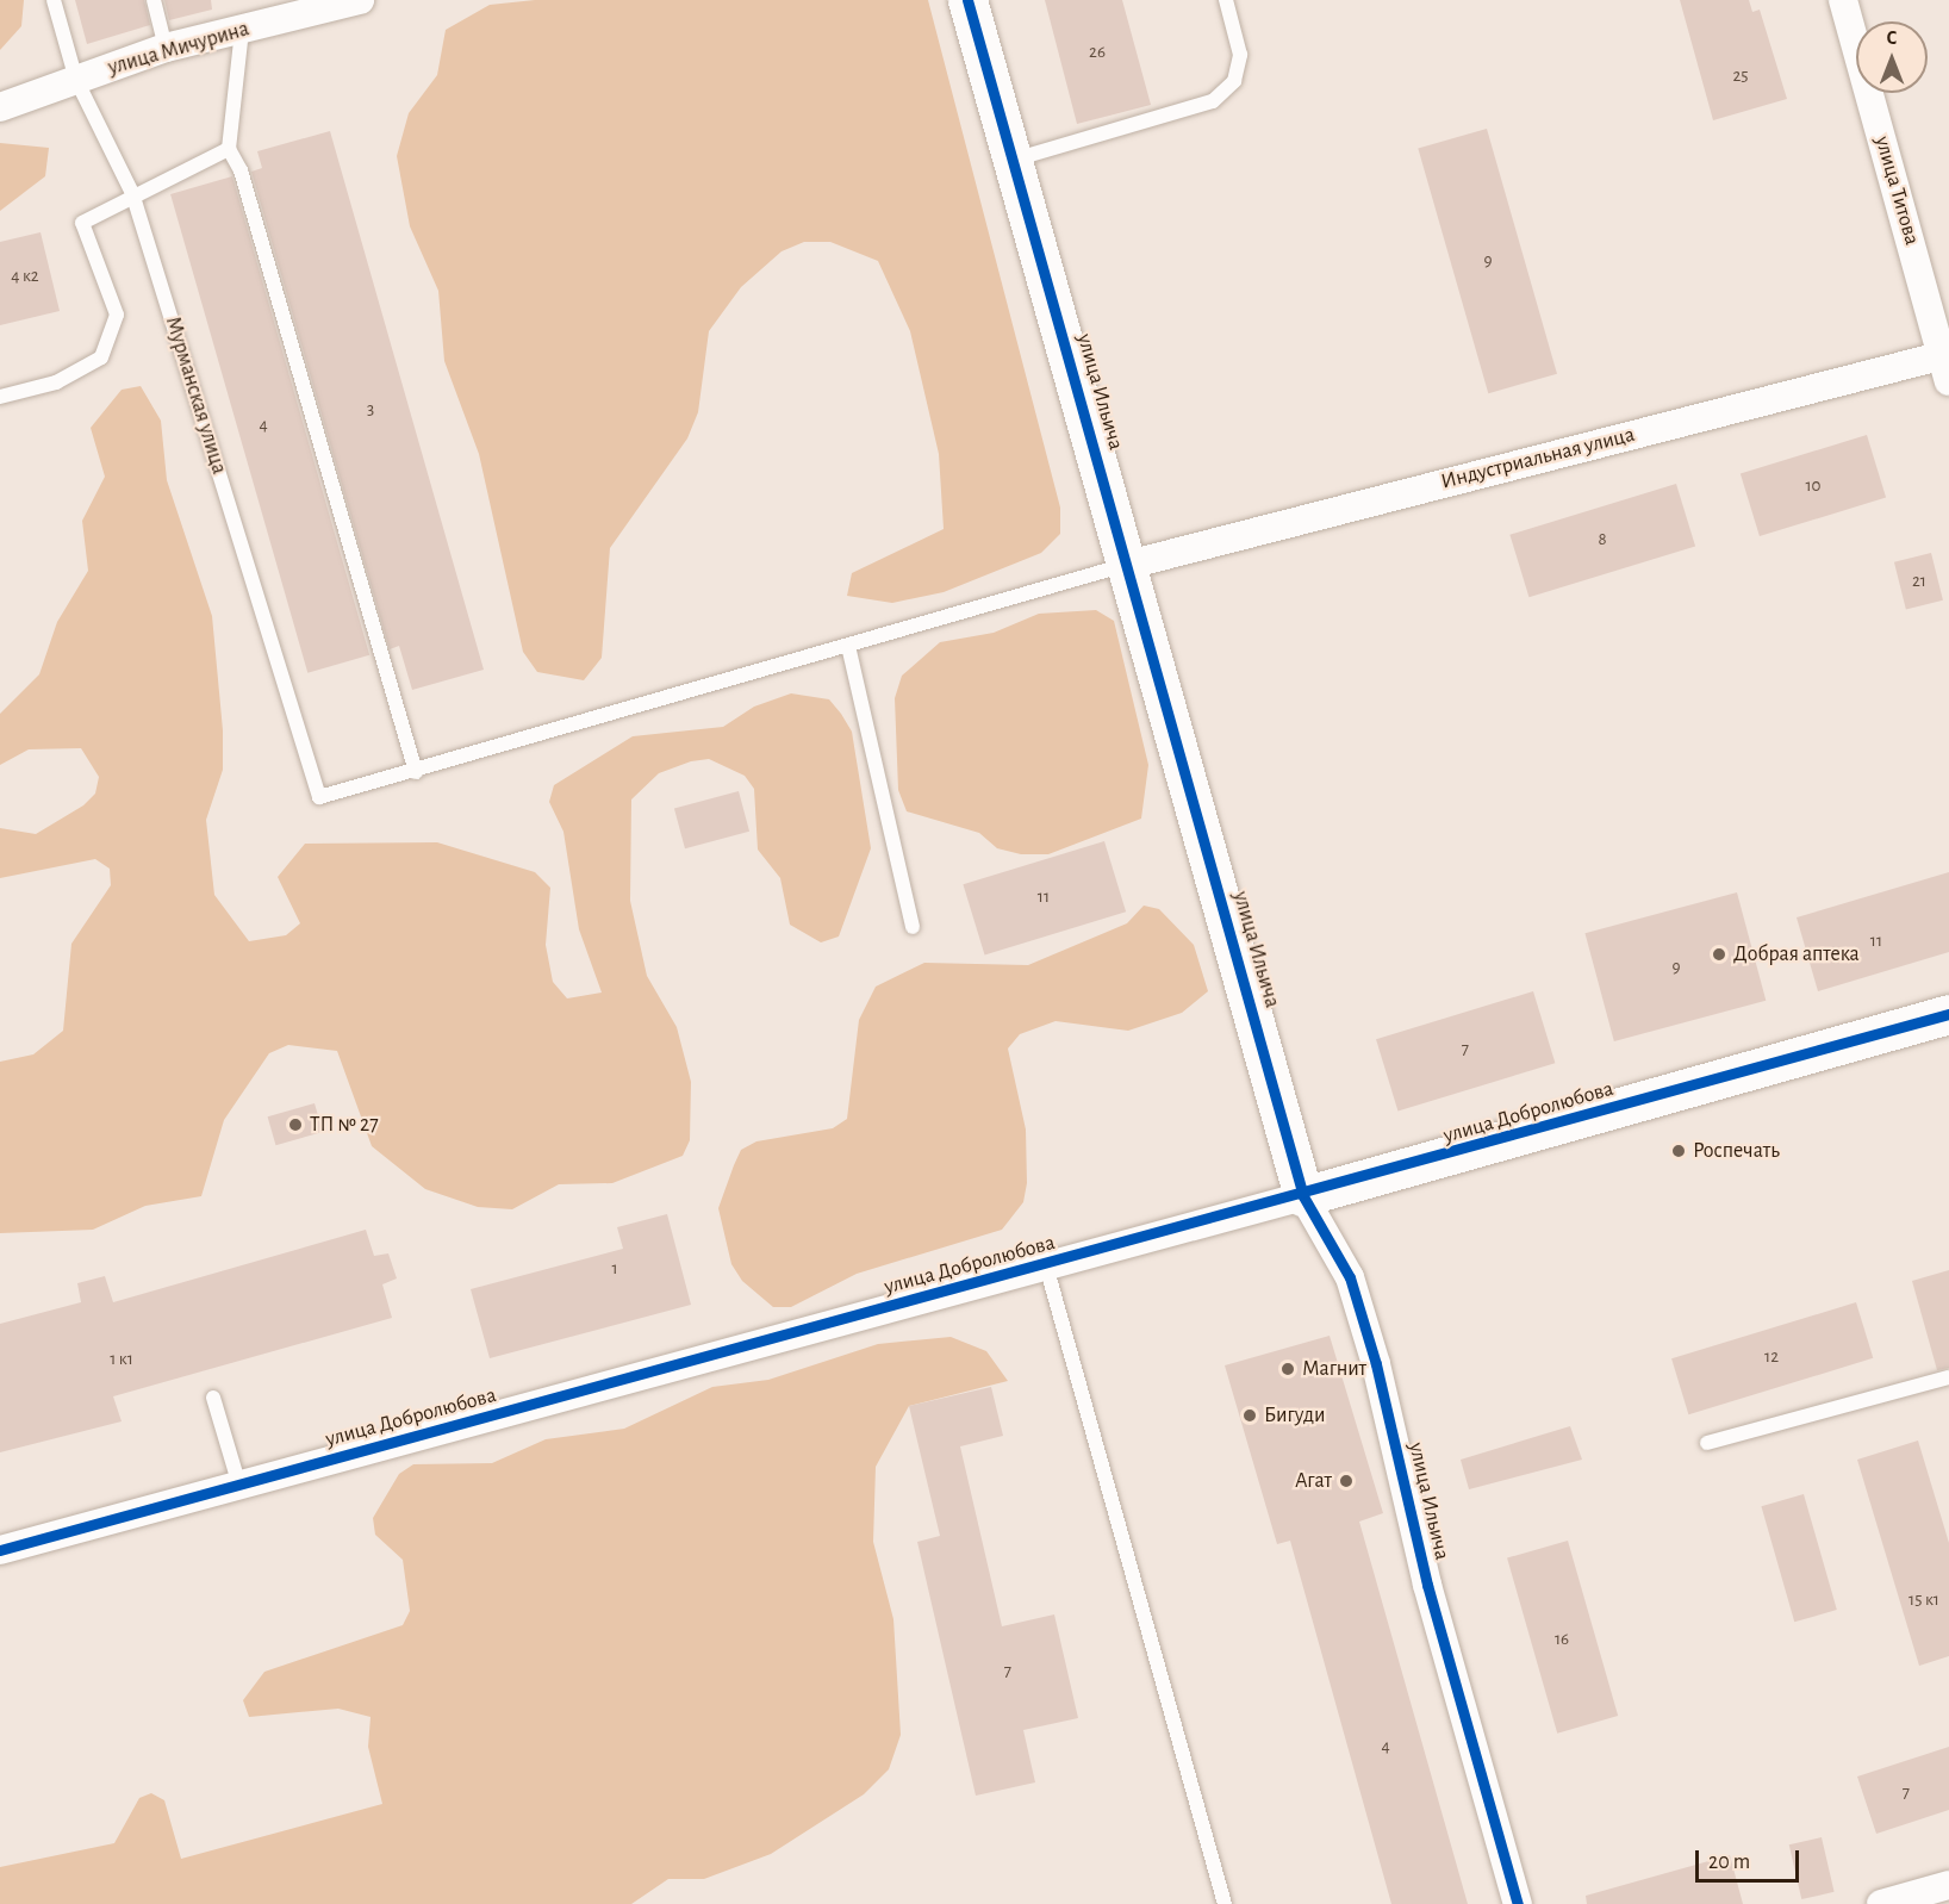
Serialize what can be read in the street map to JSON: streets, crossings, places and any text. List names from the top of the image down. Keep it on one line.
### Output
{"streets":{"street":["улица Мичурина","улица Титова","улица Ильича","Индустриальная улица","улица Добролюбова"],"lane":["Мурманская улица"]},"crossings":[["улица Мичурина","Мурманская улица"],["улица Титова","Индустриальная улица"],["улица Ильича","Индустриальная улица"],["улица Ильича","улица Добролюбова"]],"places":["Добрая аптека","ТП № 27","Роспечать","Магнит","Бигуди","Агат"],"house_numbers":["26","25","9","4 к2","3","4","10","8","21","11","11","9","7","1","12","1 к1","15 к1","16","7","4","7"],"scale_bar":"20 m","north":"top"}
